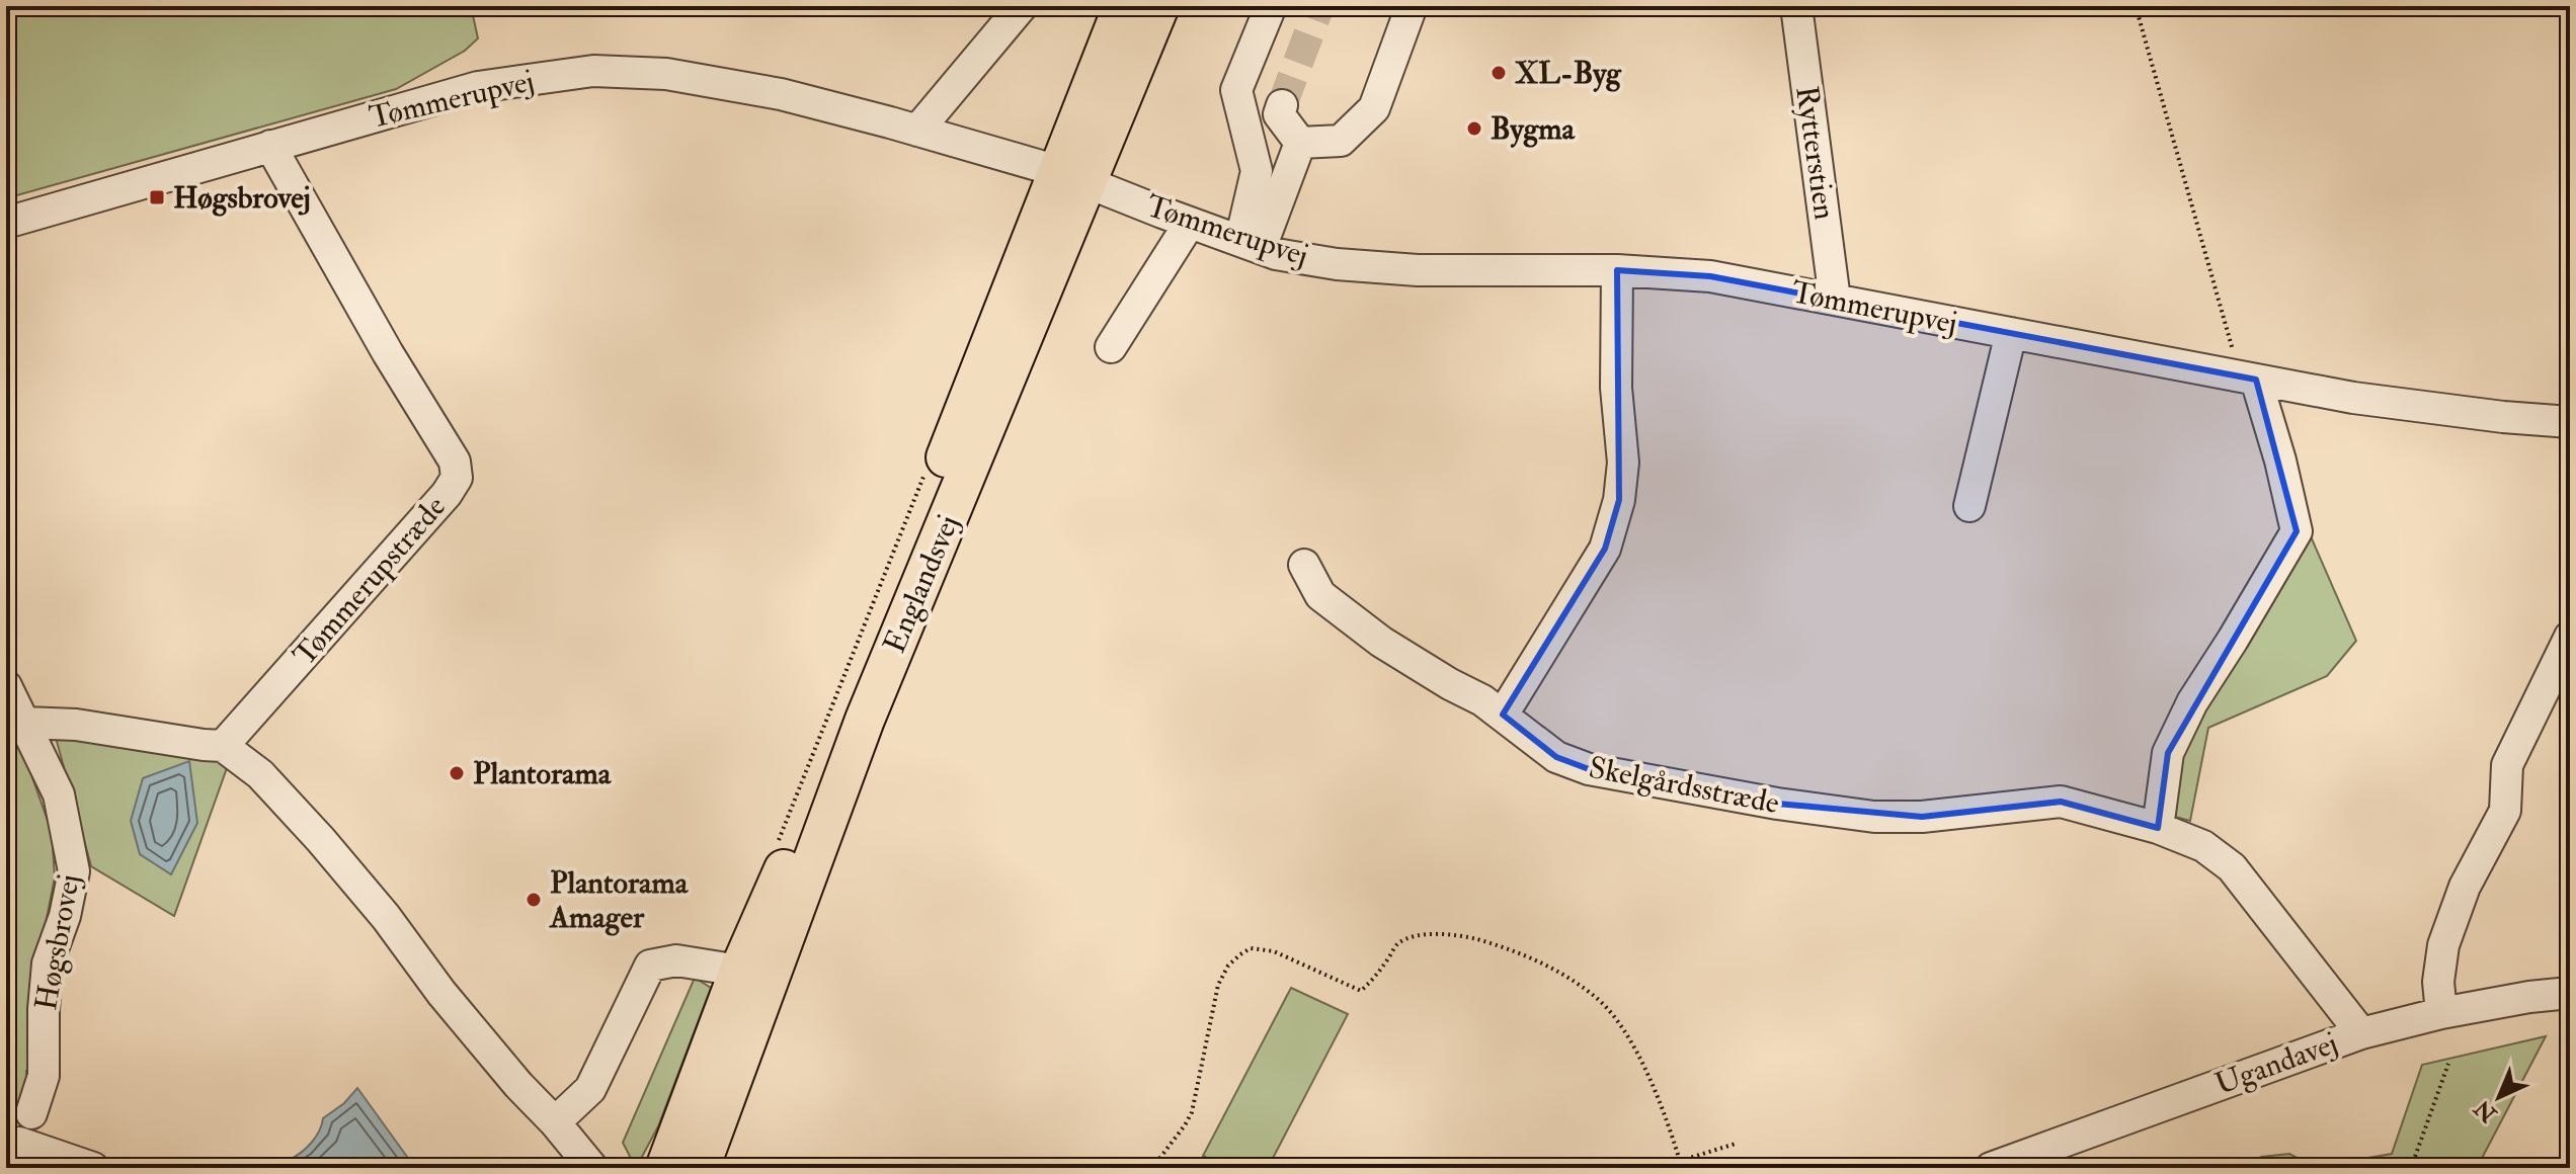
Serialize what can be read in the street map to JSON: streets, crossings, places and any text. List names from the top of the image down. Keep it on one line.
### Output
{"streets":{"main road":["Englandsvej"],"street":["Tømmerupvej","Rytterstien","Tømmerupstræde","Skelgårdsstræde","Høgsbrovej","Ugandavej"]},"crossings":[["Tømmerupvej","Rytterstien"],["Tømmerupvej","Tømmerupstræde"],["Tømmerupvej","Englandsvej"],["Skelgårdsstræde","Ugandavej"]],"places":{"other":["XL-Byg","Bygma","Plantorama","Plantorama Amager"],"transit":["Høgsbrovej"]},"north":"bottom left"}
